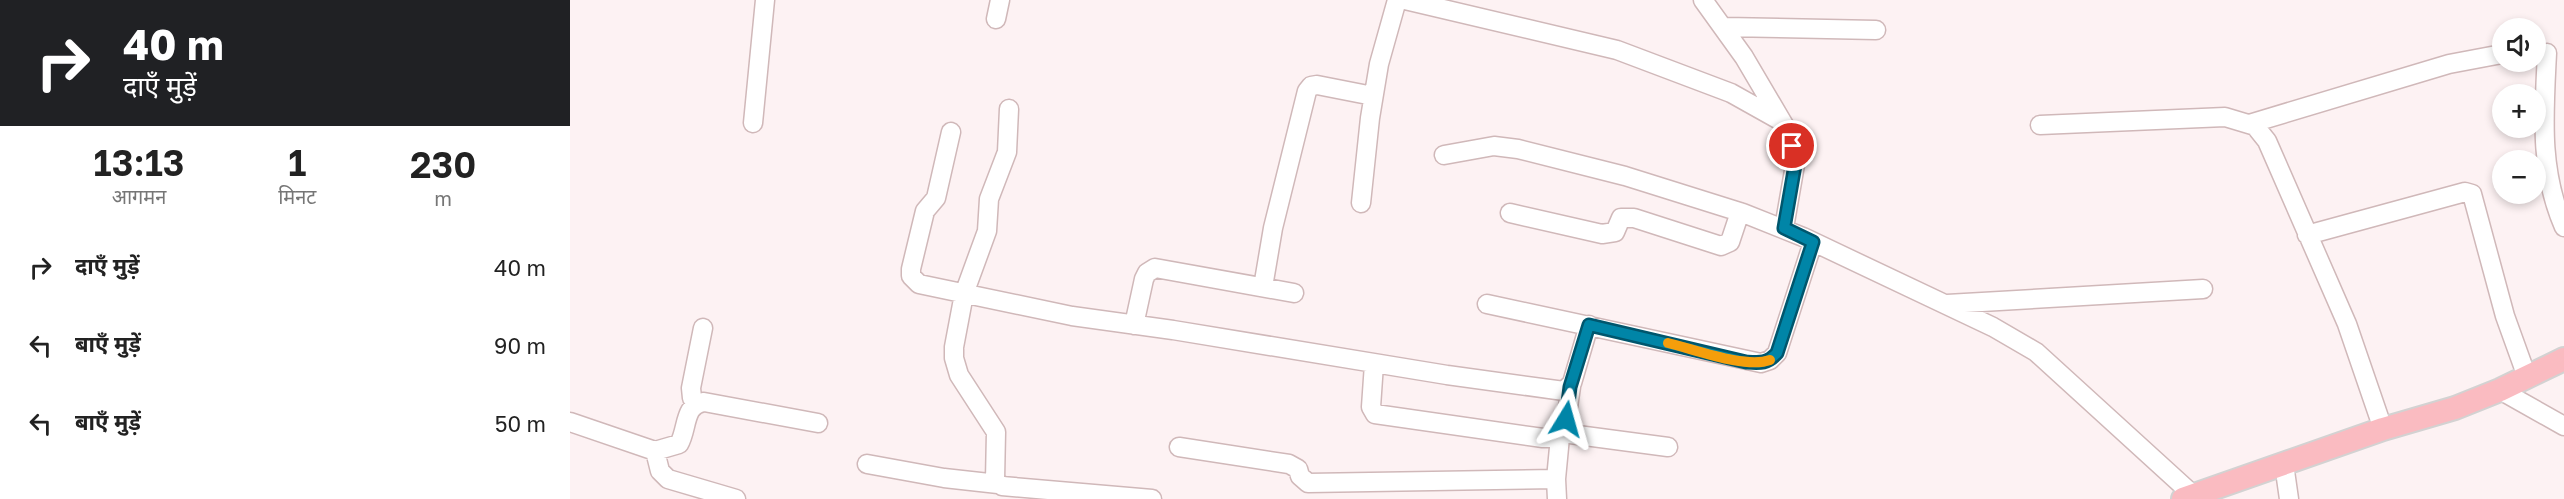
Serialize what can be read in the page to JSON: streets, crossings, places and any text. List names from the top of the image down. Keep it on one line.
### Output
{"page":{"turn":["40 m","दाएँ मुड़ें"],"map_buttons":["+","−"],"eta":["13:13","आगमन","1","मिनट","230","m"],"list":[{"name":"दाएँ मुड़ें","value":"40 m"},{"name":"बाएँ मुड़ें","value":"90 m"},{"name":"बाएँ मुड़ें","value":"50 m"}]}}
